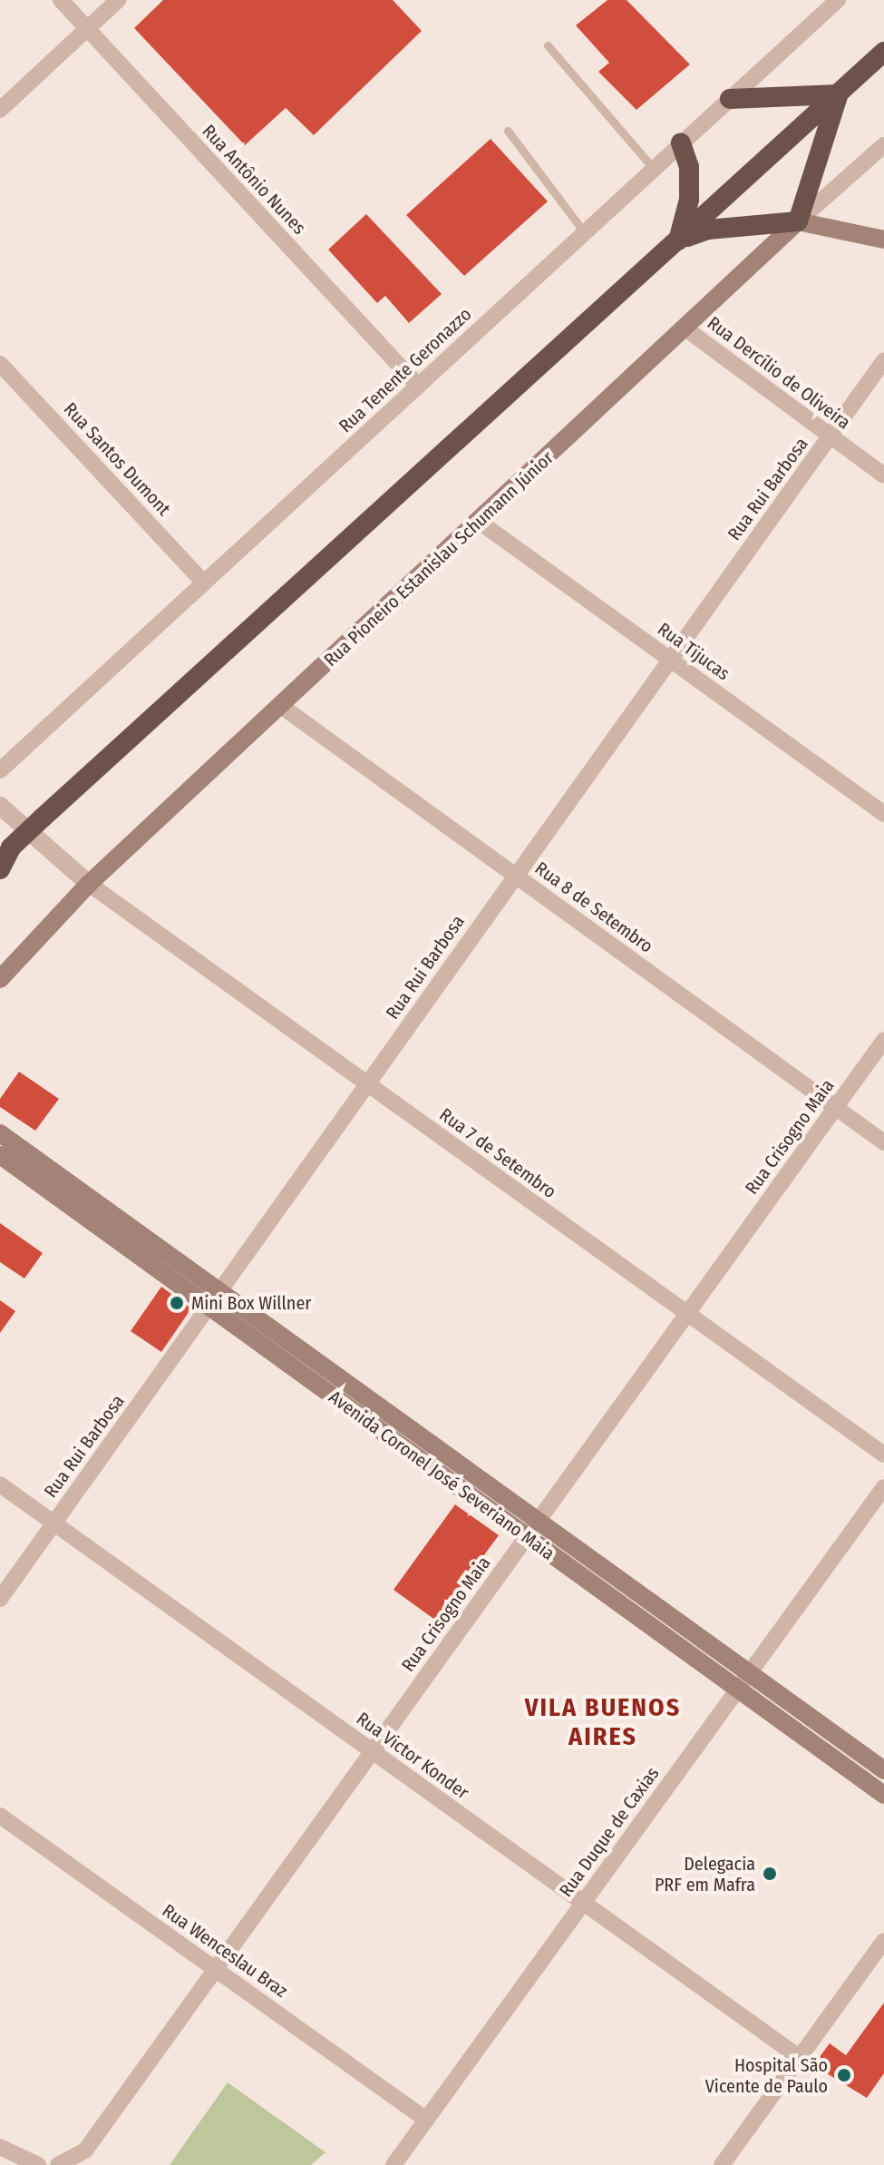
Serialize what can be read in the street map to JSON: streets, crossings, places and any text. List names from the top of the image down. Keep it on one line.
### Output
{"streets":{"main road":["Rua Pioneiro Estanislau Schumann Júnior","Avenida Coronel José Severiano Maia"],"street":["Rua Antônio Nunes","Rua Tenente Geronazzo","Rua Dercílio de Oliveira","Rua Santos Dumont","Rua Rui Barbosa","Rua Tijucas","Rua 8 de Setembro","Rua Crisogno Maia","Rua 7 de Setembro","Rua Victor Konder","Rua Duque de Caxias","Rua Wenceslau Braz"]},"crossings":[["Rua Antônio Nunes","Rua Tenente Geronazzo"],["Rua Tenente Geronazzo","Rua Santos Dumont"],["Rua Dercílio de Oliveira","Rua Rui Barbosa"],["Rua Dercílio de Oliveira","Rua Pioneiro Estanislau Schumann Júnior"],["Rua Rui Barbosa","Rua Tijucas"],["Rua Rui Barbosa","Rua 8 de Setembro"],["Rua Rui Barbosa","Rua 7 de Setembro"],["Rua Rui Barbosa","Avenida Coronel José Severiano Maia"],["Rua Rui Barbosa","Rua Victor Konder"],["Rua Pioneiro Estanislau Schumann Júnior","Rua Tijucas"],["Rua Pioneiro Estanislau Schumann Júnior","Rua 8 de Setembro"],["Rua Pioneiro Estanislau Schumann Júnior","Rua 7 de Setembro"],["Rua 8 de Setembro","Rua Crisogno Maia"],["Rua Crisogno Maia","Rua 7 de Setembro"],["Rua Crisogno Maia","Avenida Coronel José Severiano Maia"],["Rua Crisogno Maia","Rua Victor Konder"],["Rua Crisogno Maia","Rua Wenceslau Braz"],["Avenida Coronel José Severiano Maia","Rua Duque de Caxias"],["Rua Victor Konder","Rua Duque de Caxias"],["Rua Duque de Caxias","Rua Wenceslau Braz"]],"districts":["VILA BUENOS AIRES"],"places":["Mini Box Willner","Delegacia PRF em Mafra","Hospital São Vicente de Paulo"]}
